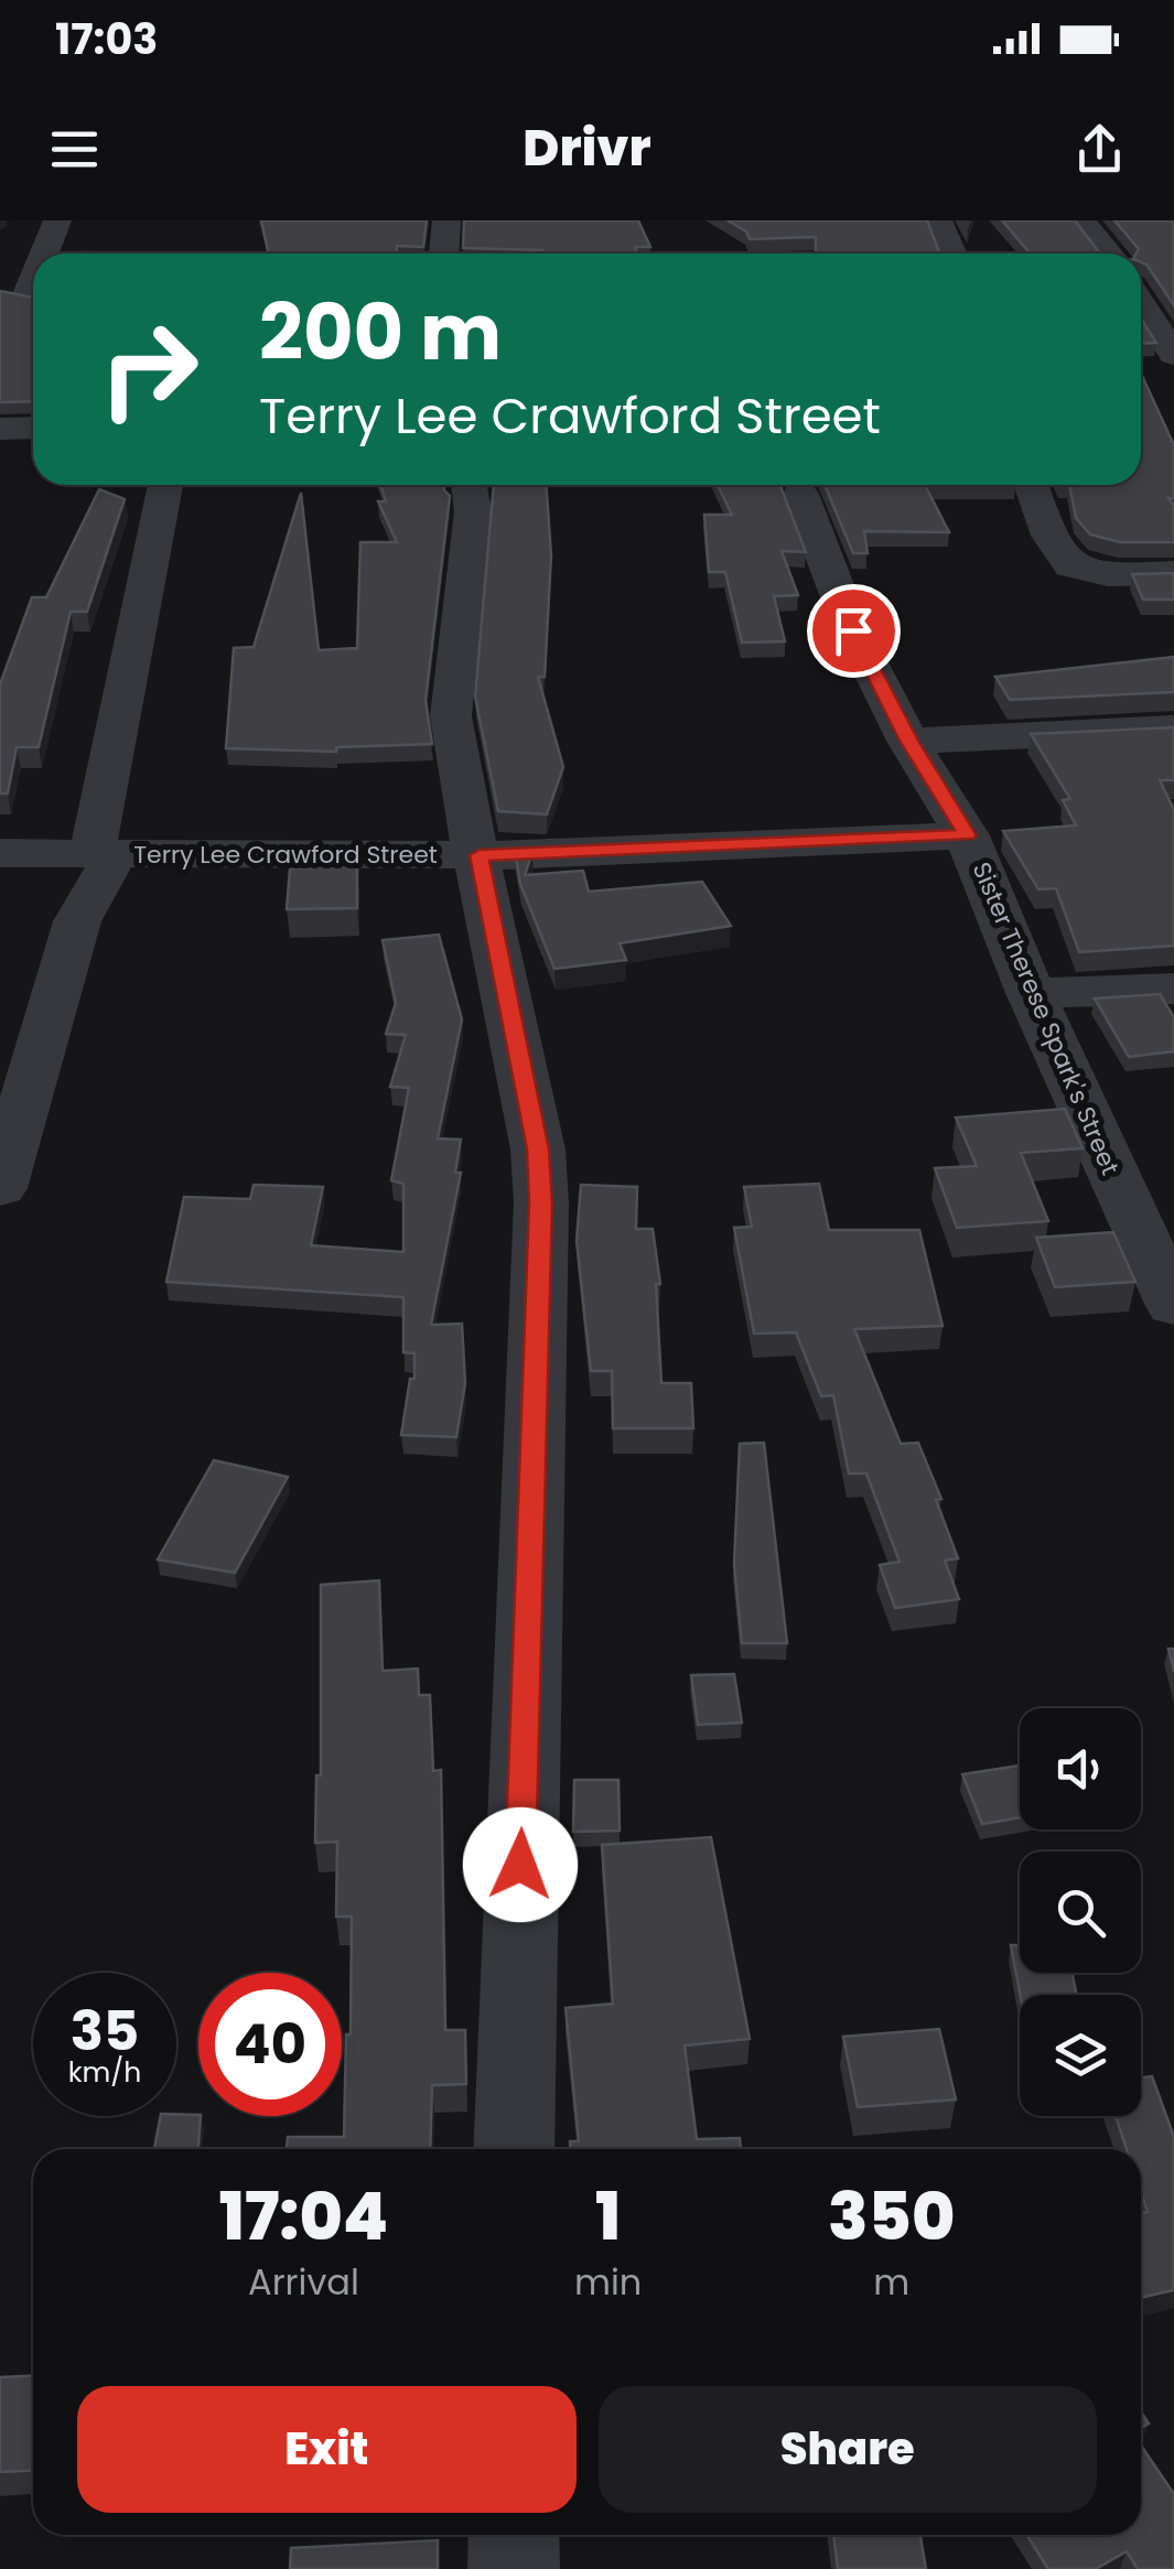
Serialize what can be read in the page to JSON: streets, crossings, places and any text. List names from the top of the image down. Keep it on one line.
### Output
{"streets":{"street":["Terry Lee Crawford Street","Sister Therese Spark's Street"]},"crossings":[["Terry Lee Crawford Street","Sister Therese Spark's Street"]],"page":{"status":"17:03","header":"Drivr","turn":["200 m","Terry Lee Crawford Street"],"speed":"35 km/h","limit":"40","eta":["17:04","Arrival","1","min","350","m"],"buttons":["Exit","Share"]}}
